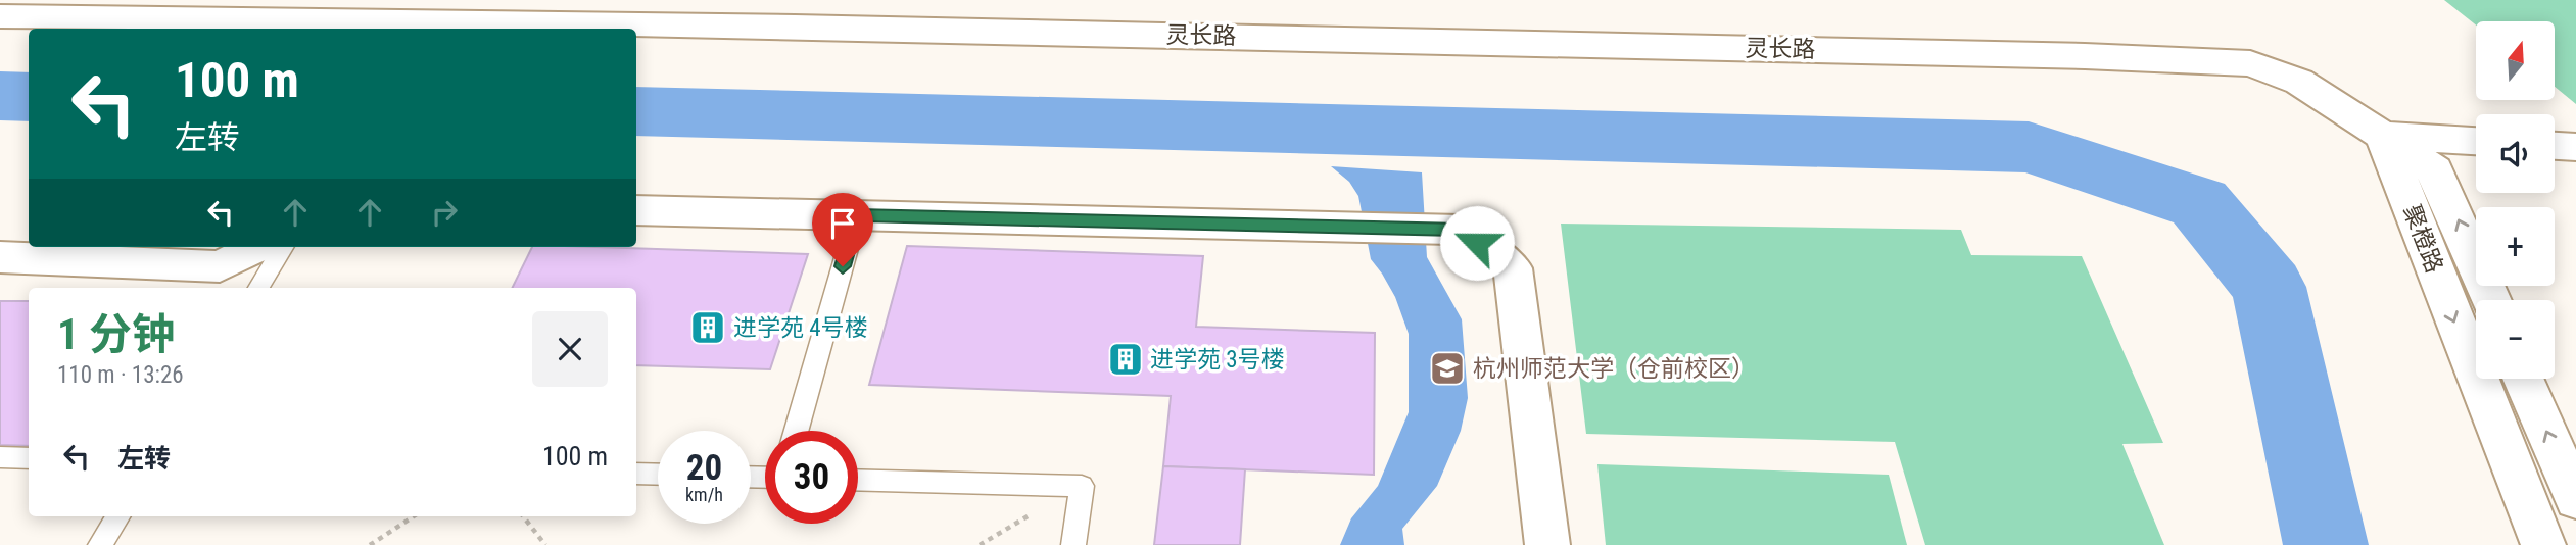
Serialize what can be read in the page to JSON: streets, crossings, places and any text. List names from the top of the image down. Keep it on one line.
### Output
{"streets":{"street":["灵长路","聚橙路"]},"crossings":[["灵长路","聚橙路"]],"places":{"building":["进学苑 4号楼","进学苑 3号楼"],"school or university":["杭州师范大学（仓前校区）"]},"north":"top","page":{"map_buttons":["+","−"],"turn":["100 m","左转"],"heading":["1 分钟","110 m · 13:26"],"list":[{"name":"左转","value":"100 m"}],"speed":"20 km/h","limit":"30"}}
